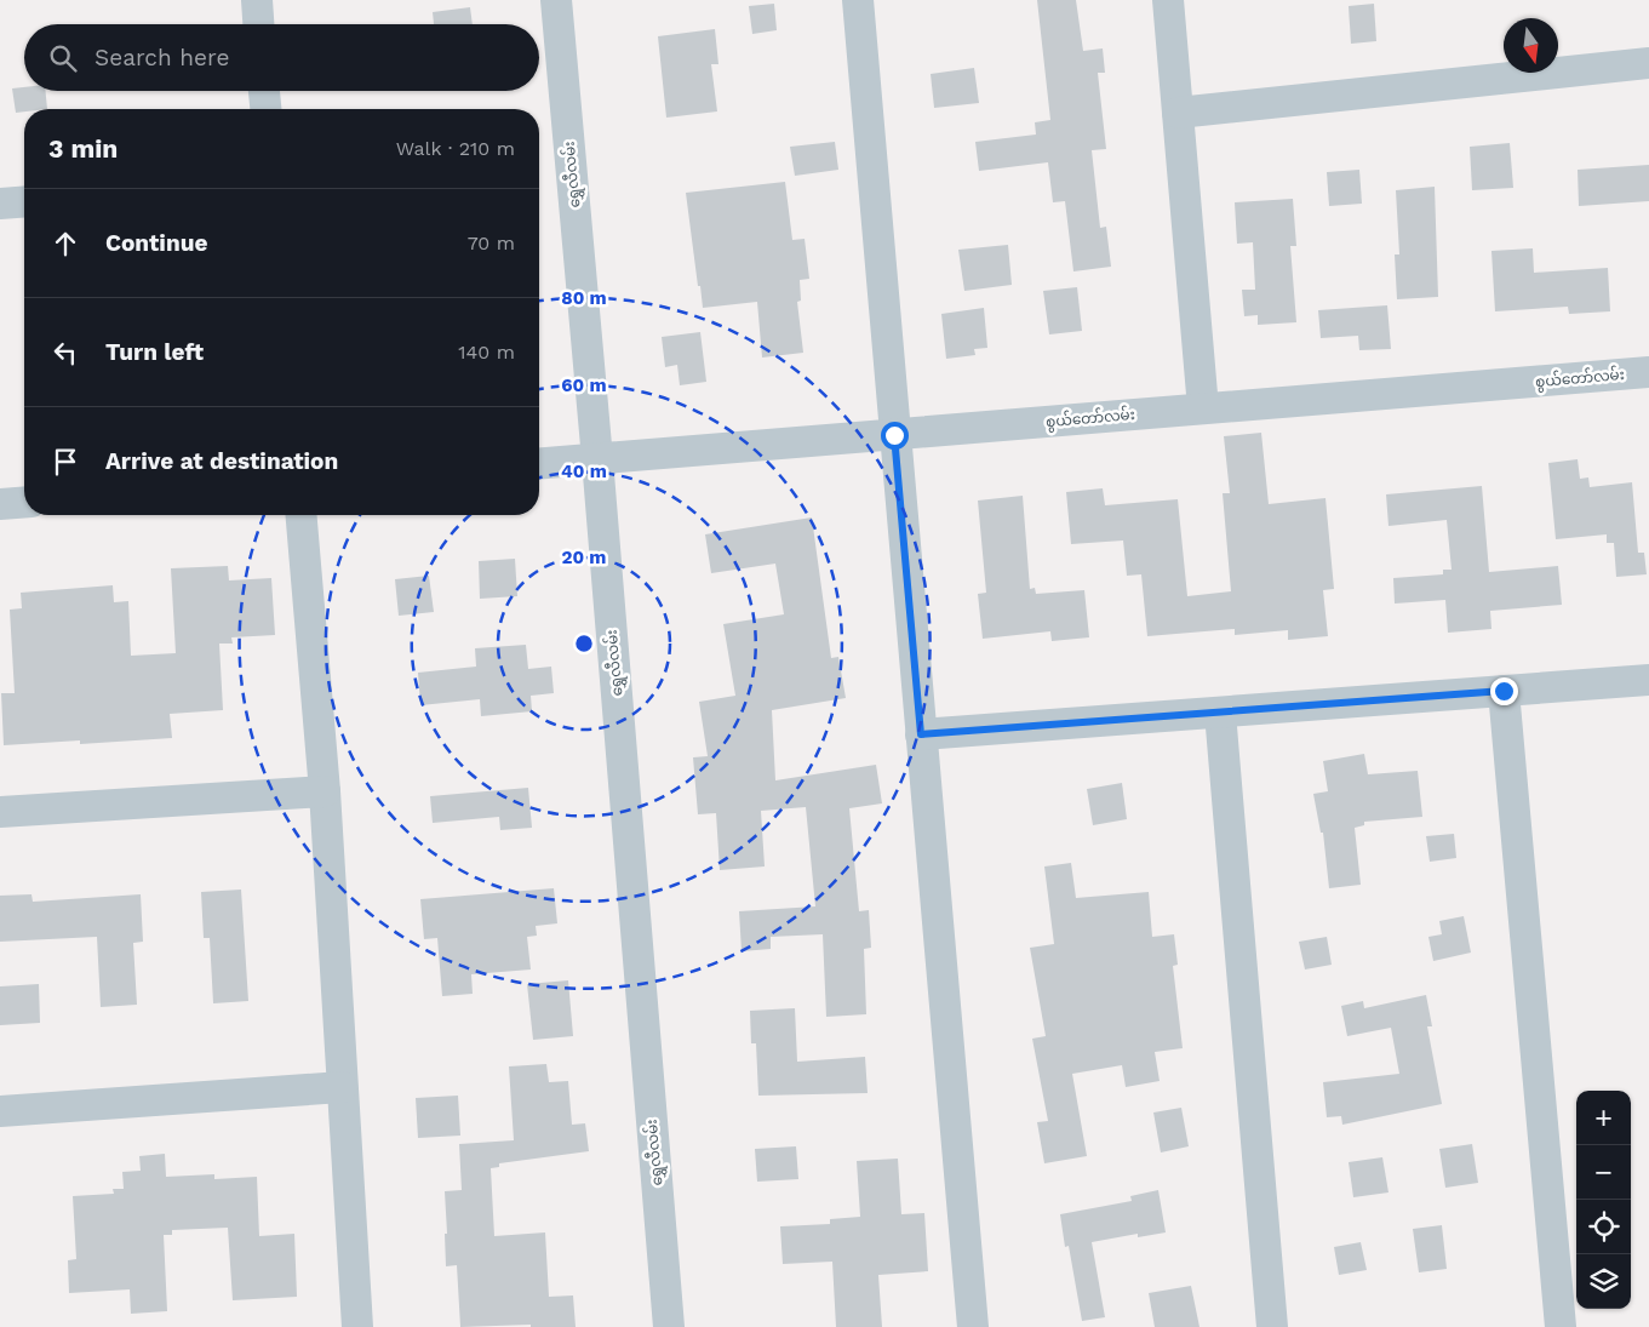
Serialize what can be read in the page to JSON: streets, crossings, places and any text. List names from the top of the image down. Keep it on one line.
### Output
{"streets":{"street":["ရွှေလီလမ်း","စွယ်တော်လမ်း"]},"crossings":[["ရွှေလီလမ်း","စွယ်တော်လမ်း"]],"north":"bottom","page":{"search":"Search here","heading":["3 min","Walk · 210 m"],"list":[["Continue","70 m"],["Turn left","140 m"],"Arrive at destination"],"map_buttons":["+","−"]},"rings":["80 m","60 m","40 m","20 m"]}
